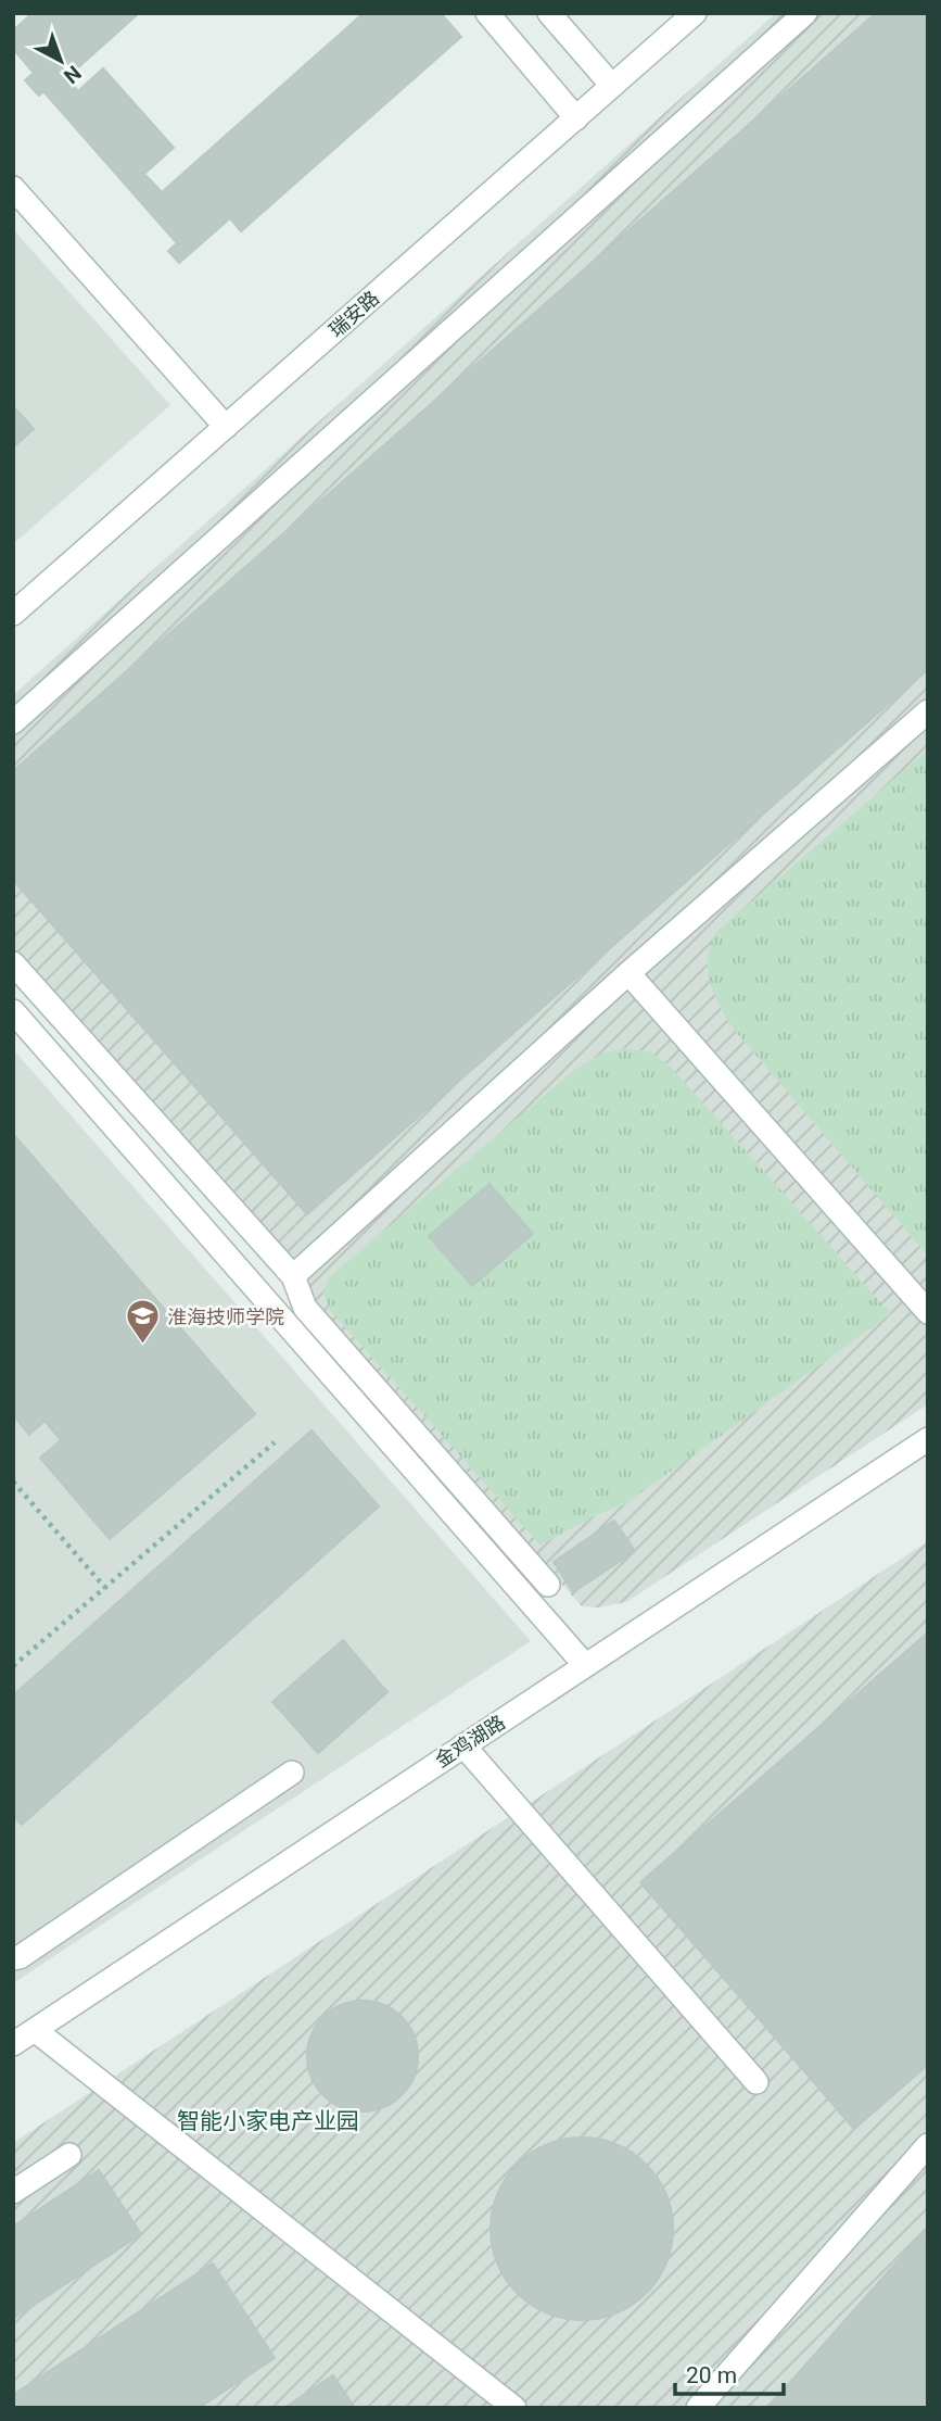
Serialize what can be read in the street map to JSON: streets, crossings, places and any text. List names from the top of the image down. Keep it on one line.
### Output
{"streets":{"street":["瑞安路","金鸡湖路"]},"districts":["智能小家电产业园"],"places":{"school or university":["淮海技师学院"]},"scale_bar":"20 m","north":"bottom right"}
